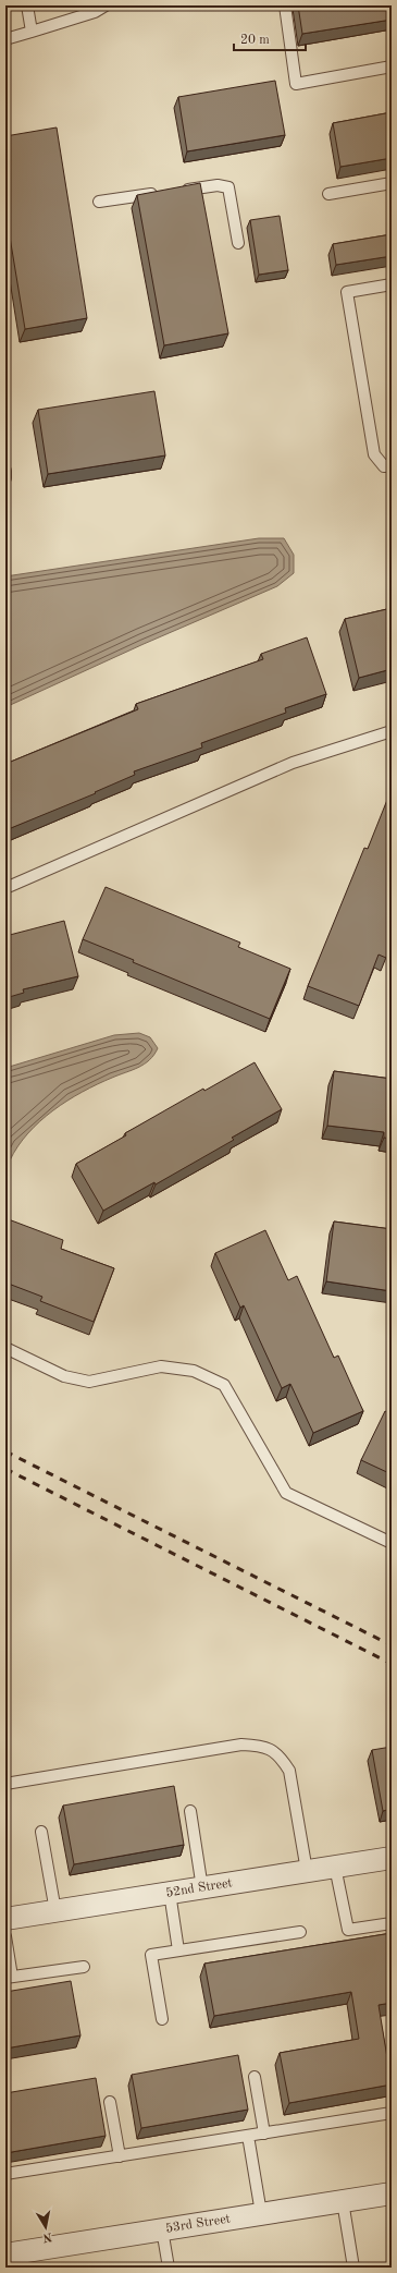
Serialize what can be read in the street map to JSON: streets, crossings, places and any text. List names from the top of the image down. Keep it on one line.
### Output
{"streets":{"street":["52nd Street","53rd Street"]},"scale_bar":"20 m","north":"bottom"}
